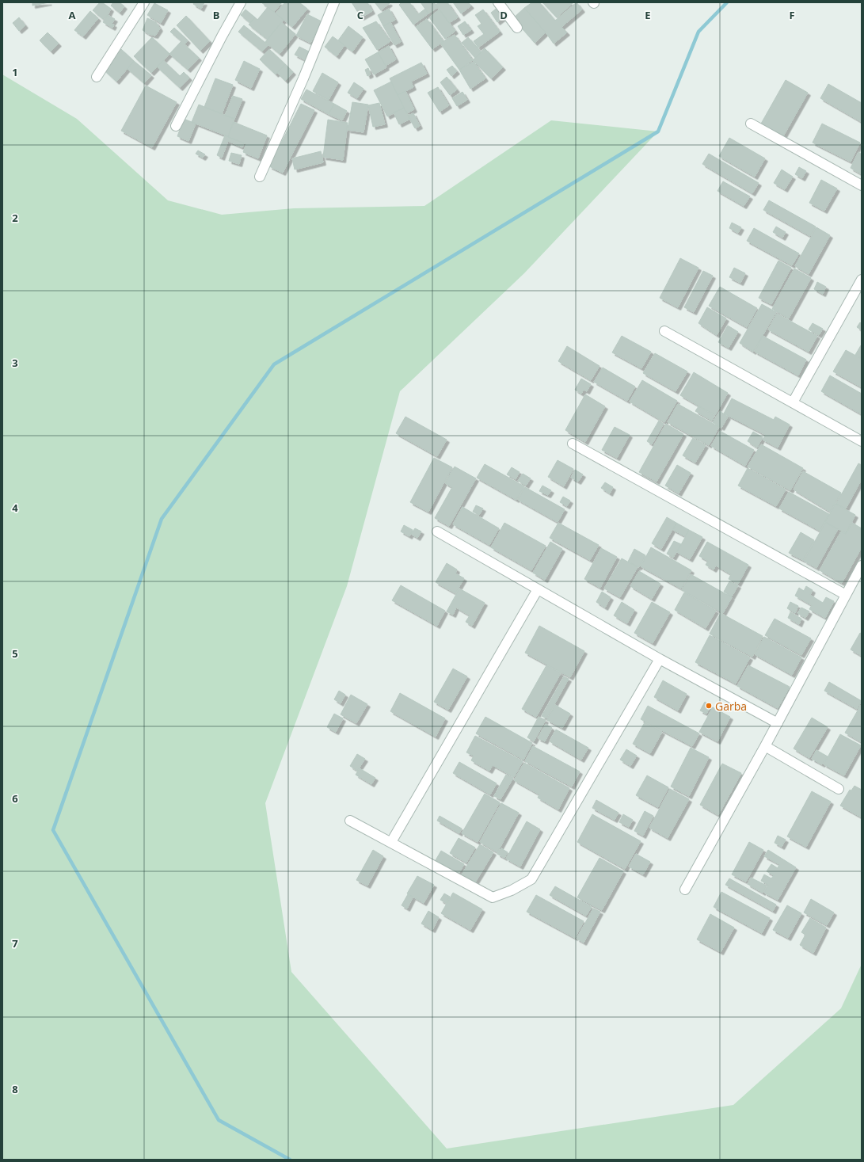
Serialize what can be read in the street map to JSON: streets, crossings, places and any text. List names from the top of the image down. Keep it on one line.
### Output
{"places":["Garba"],"grid":{"columns":["A","B","C","D","E","F"],"rows":["1","2","3","4","5","6","7","8"]}}
